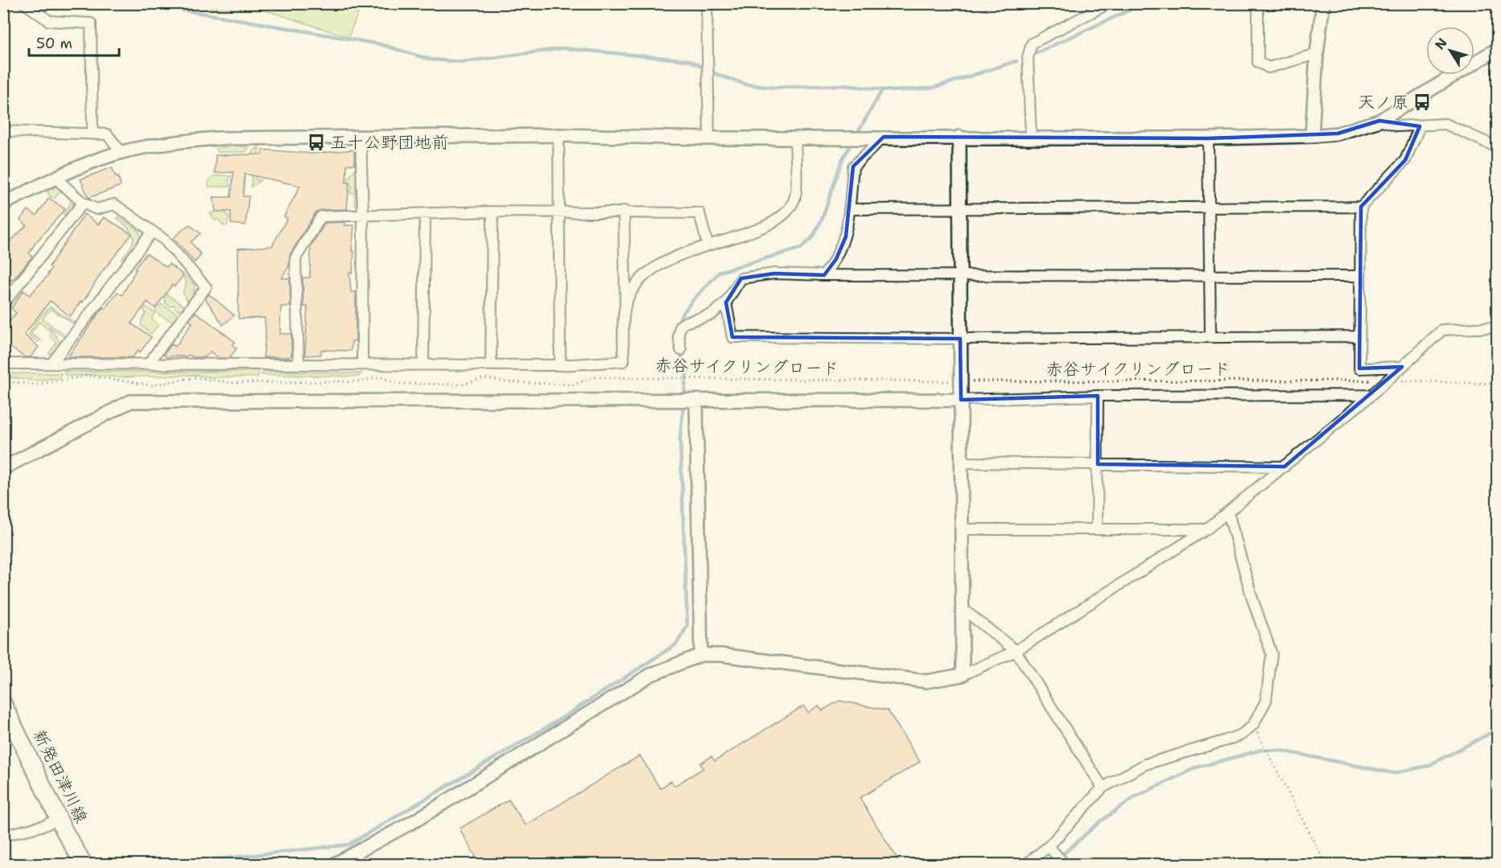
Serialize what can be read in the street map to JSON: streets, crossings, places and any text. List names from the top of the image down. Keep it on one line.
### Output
{"streets":{"main road":["新発田津川線"],"path":["赤谷サイクリングロード"]},"places":{"bus stop":["天ノ原","五十公野団地前"]},"scale_bar":"50 m","north":"top left"}
